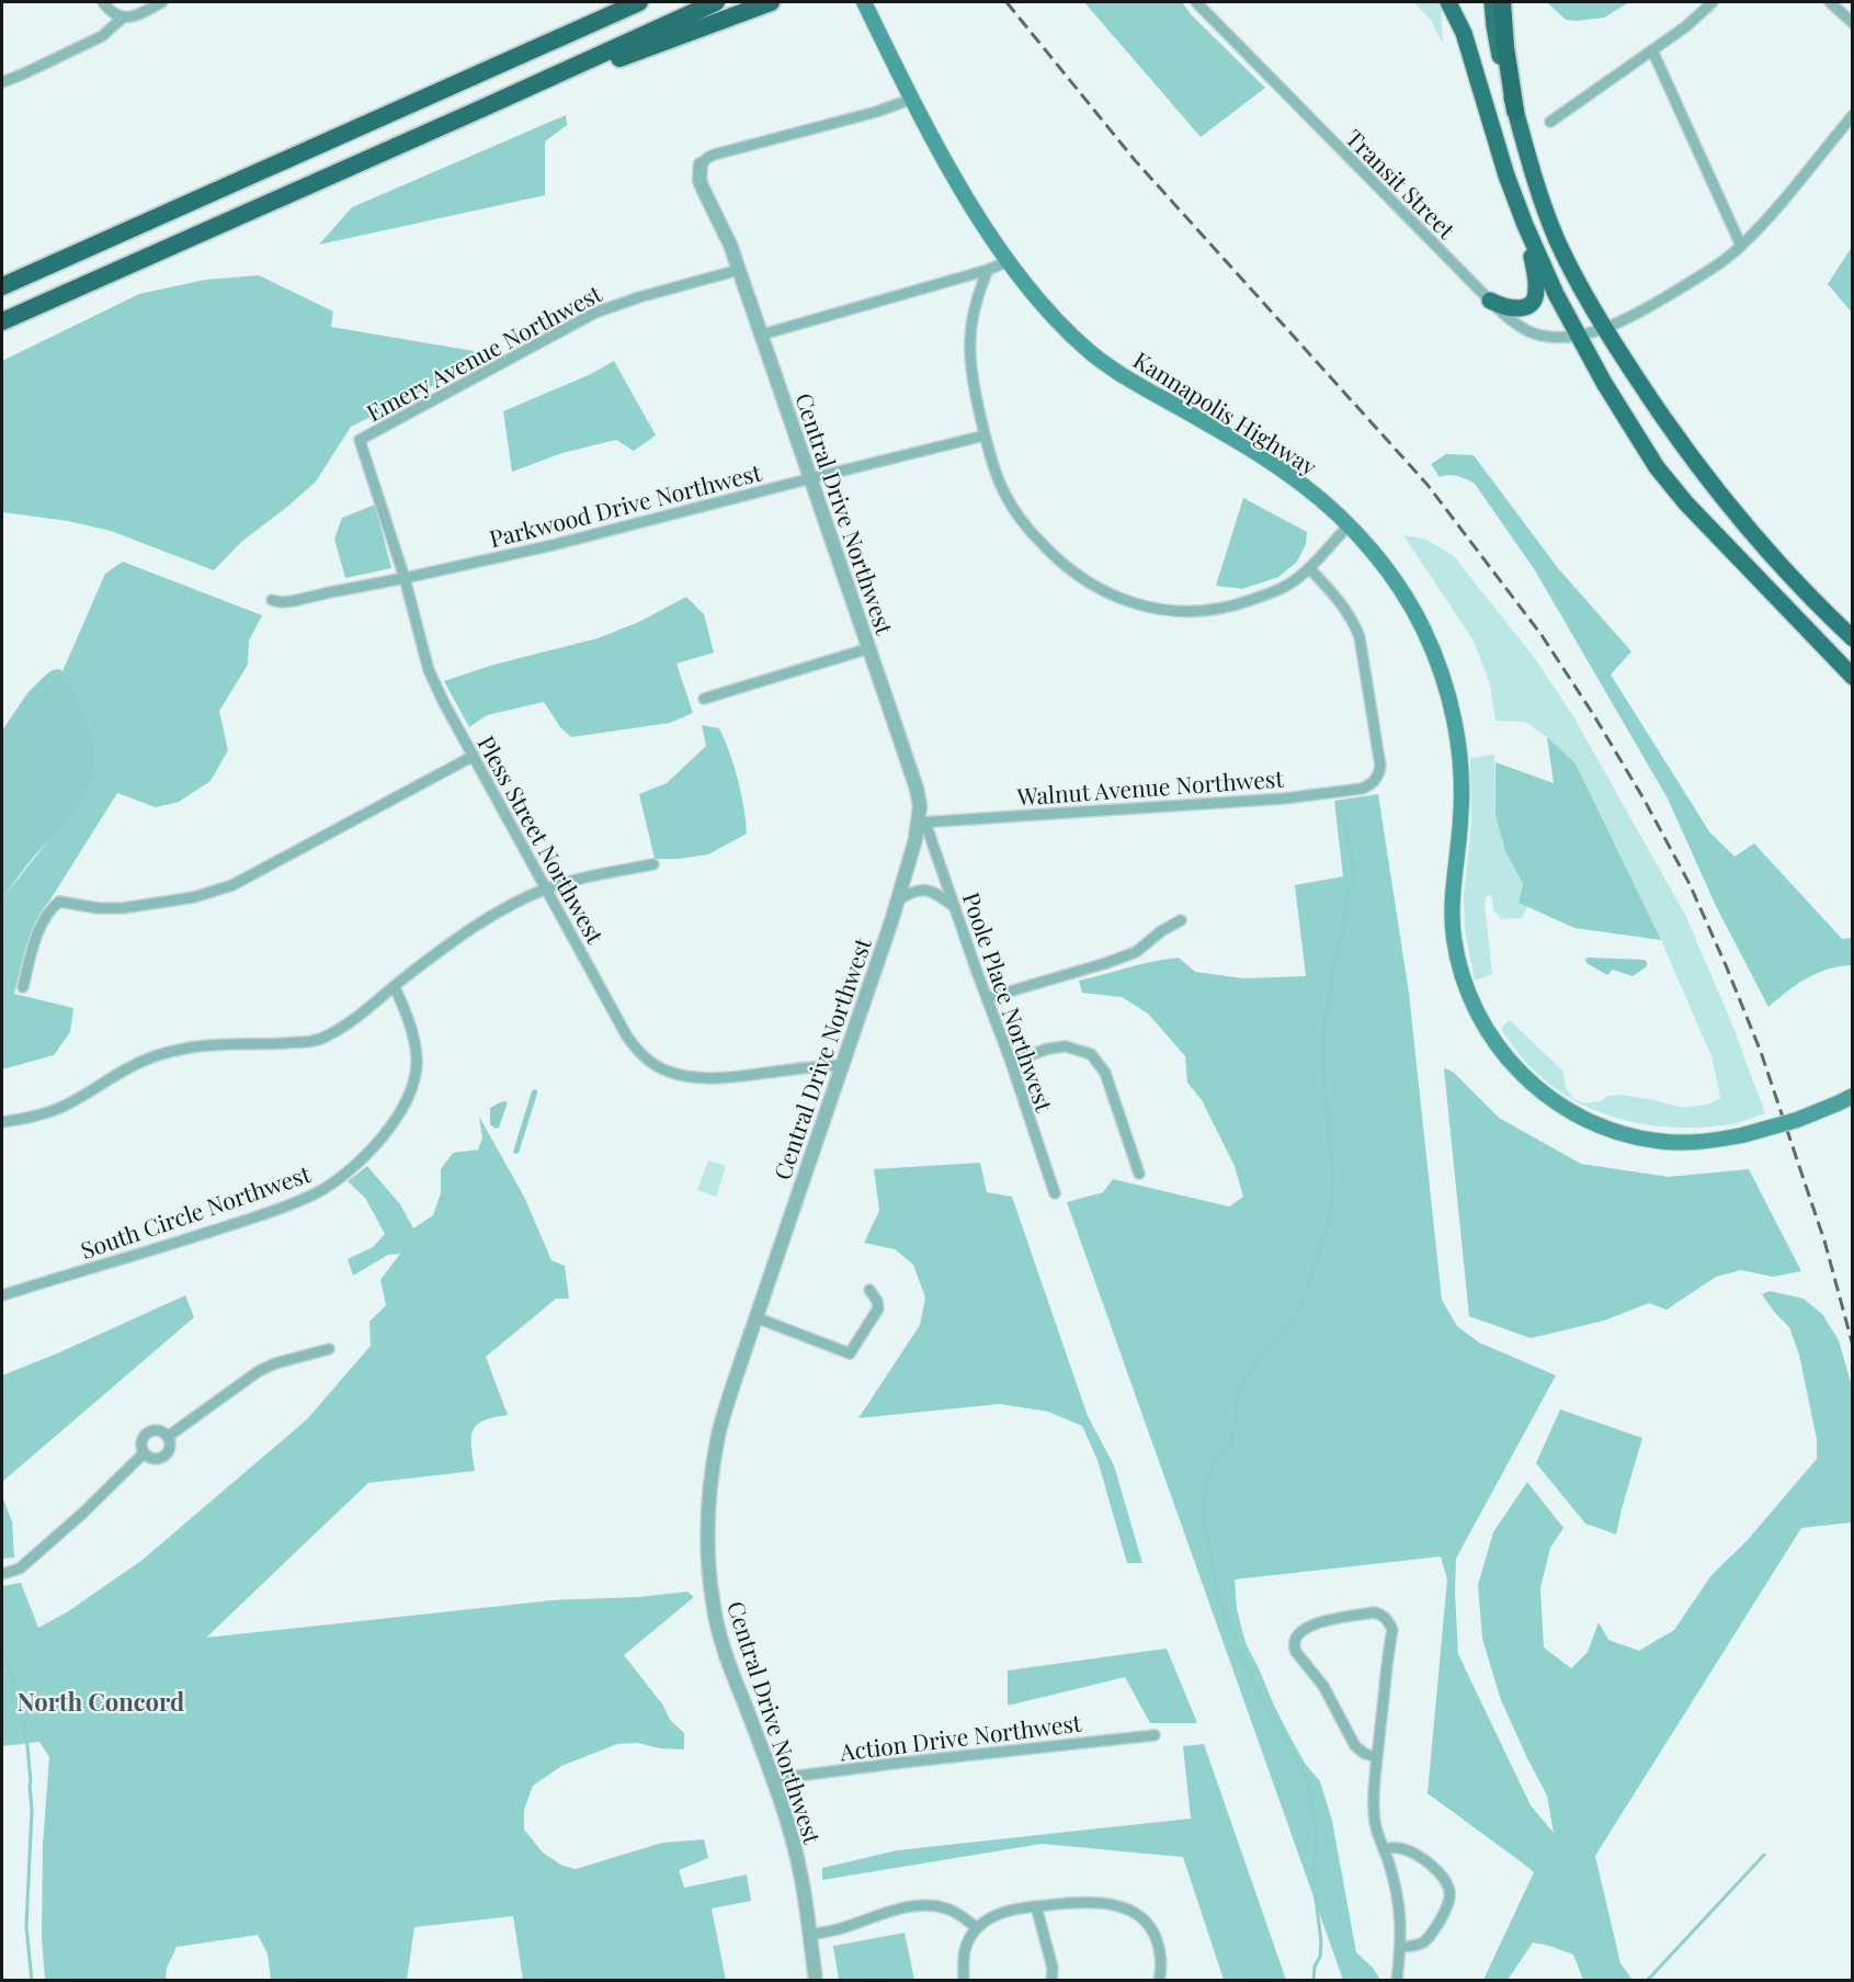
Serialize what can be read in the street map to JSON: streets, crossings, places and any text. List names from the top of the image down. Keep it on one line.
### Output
{"streets":{"main road":["Kannapolis Highway"],"street":["Transit Street","Emery Avenue Northwest","Parkwood Drive Northwest","Central Drive Northwest","Walnut Avenue Northwest","Pless Street Northwest","Poole Place Northwest","South Circle Northwest","Action Drive Northwest"]},"crossings":[["Emery Avenue Northwest","Central Drive Northwest"],["Emery Avenue Northwest","Pless Street Northwest"],["Parkwood Drive Northwest","Central Drive Northwest"],["Parkwood Drive Northwest","Pless Street Northwest"],["Central Drive Northwest","Walnut Avenue Northwest"],["Central Drive Northwest","Pless Street Northwest"],["Central Drive Northwest","Poole Place Northwest"],["Central Drive Northwest","Action Drive Northwest"],["Walnut Avenue Northwest","Poole Place Northwest"]],"districts":["North Concord"]}
